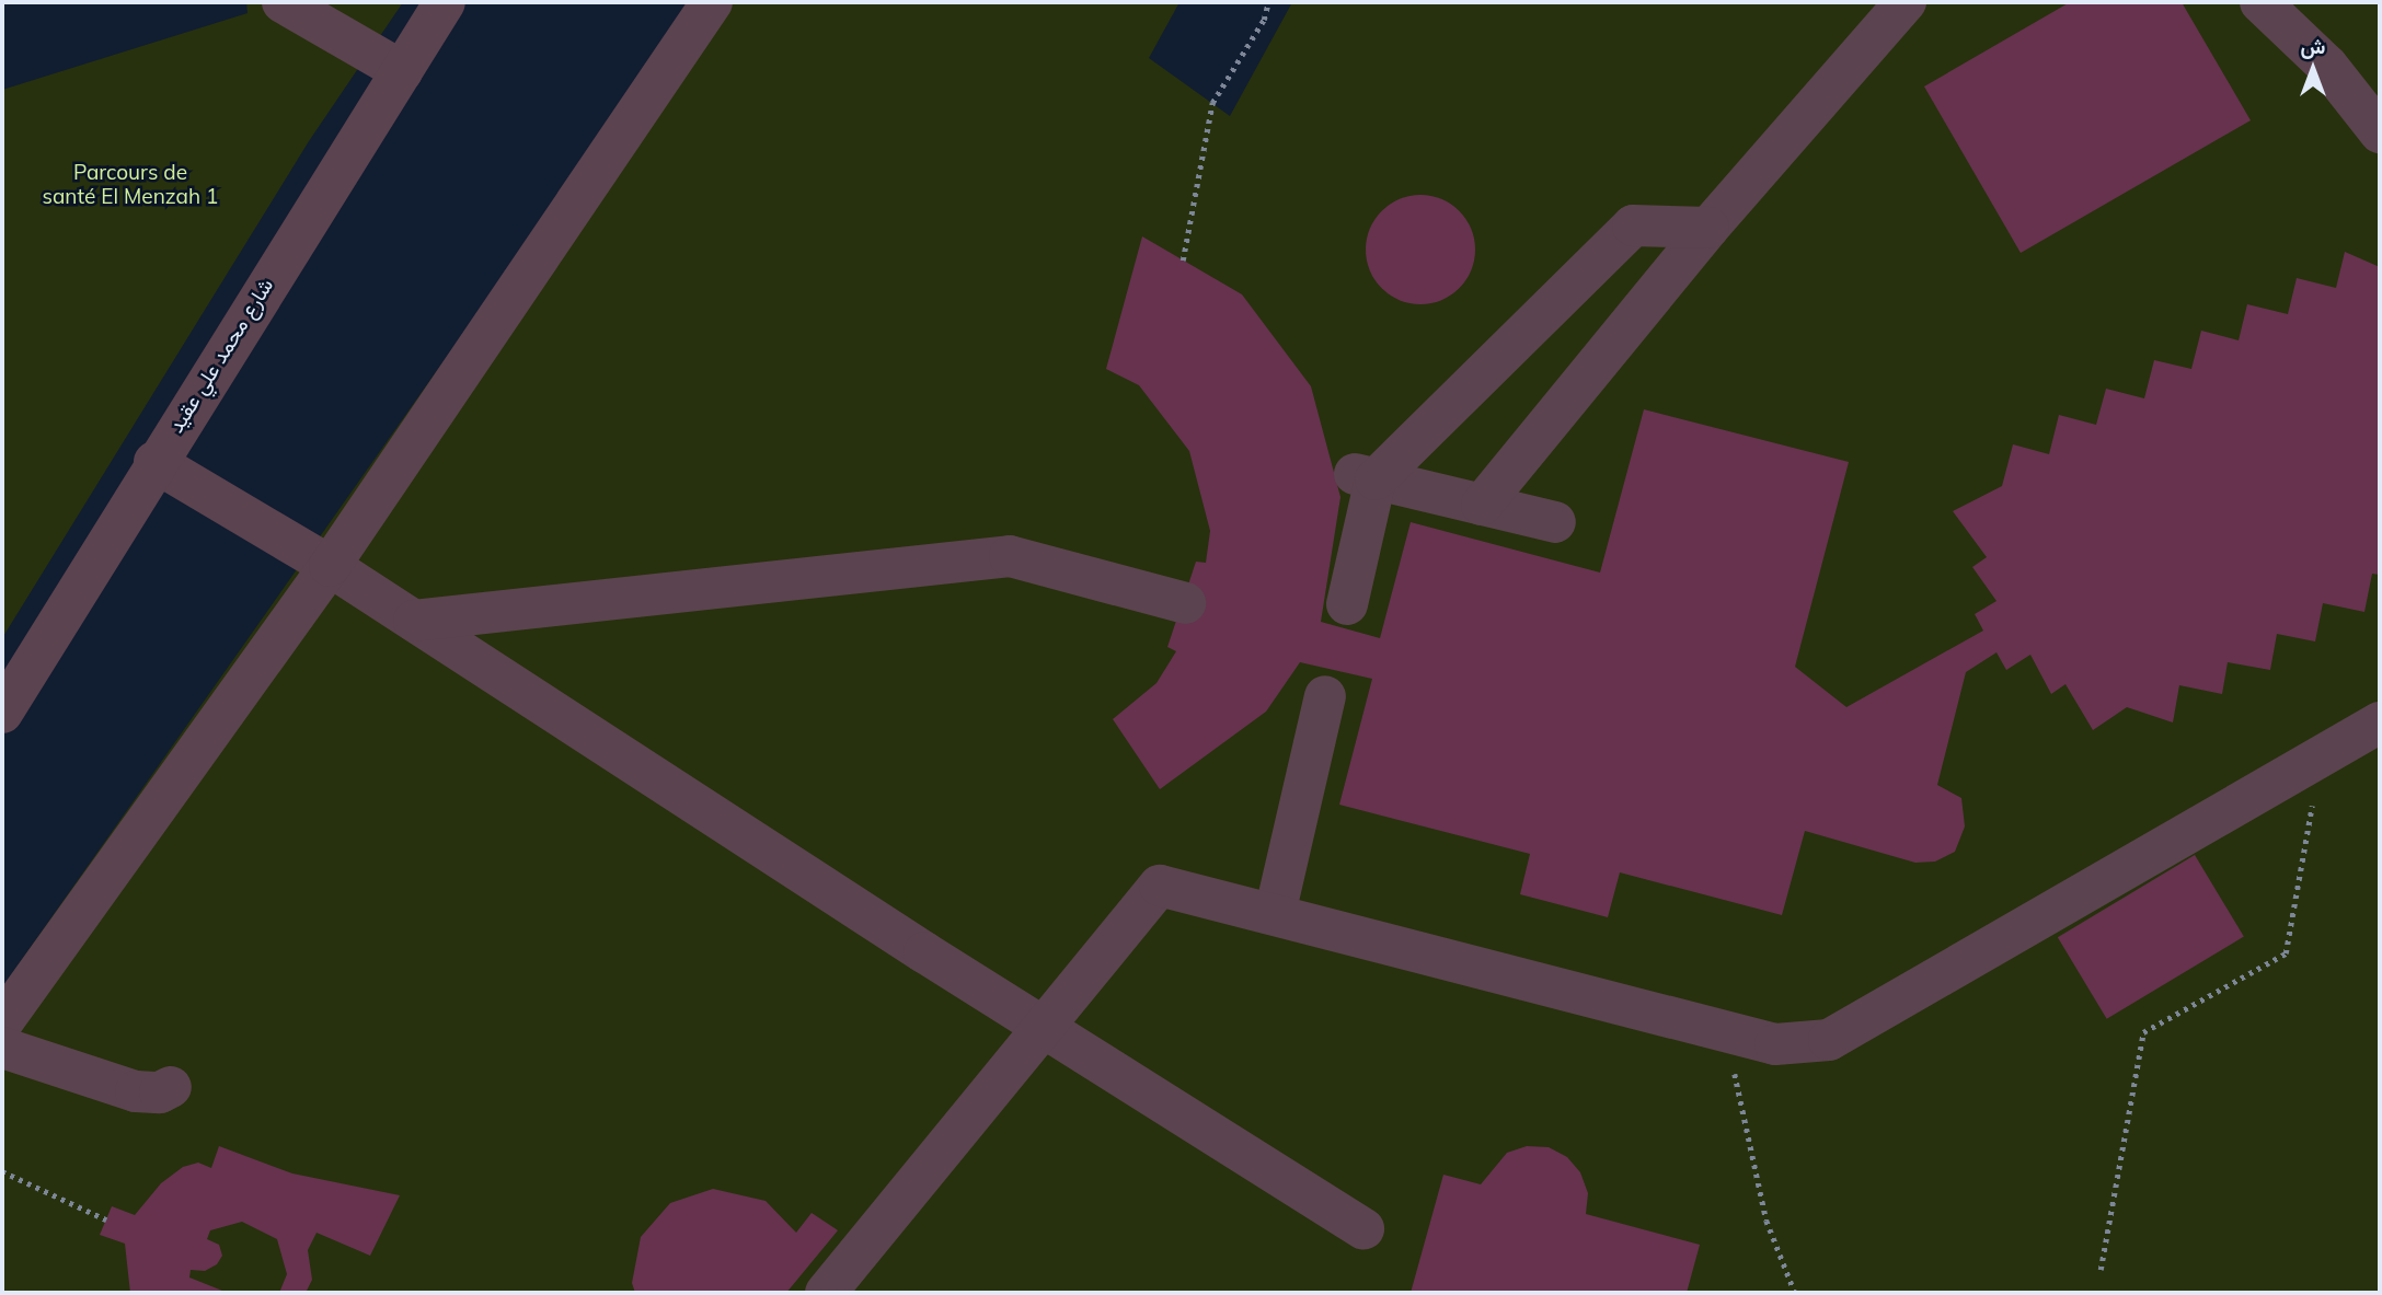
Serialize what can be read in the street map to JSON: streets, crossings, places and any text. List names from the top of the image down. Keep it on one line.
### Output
{"streets":{"street":["شارع محمد علي عقيد"]},"parks":["Parcours de santé El Menzah 1"],"north":"top"}
